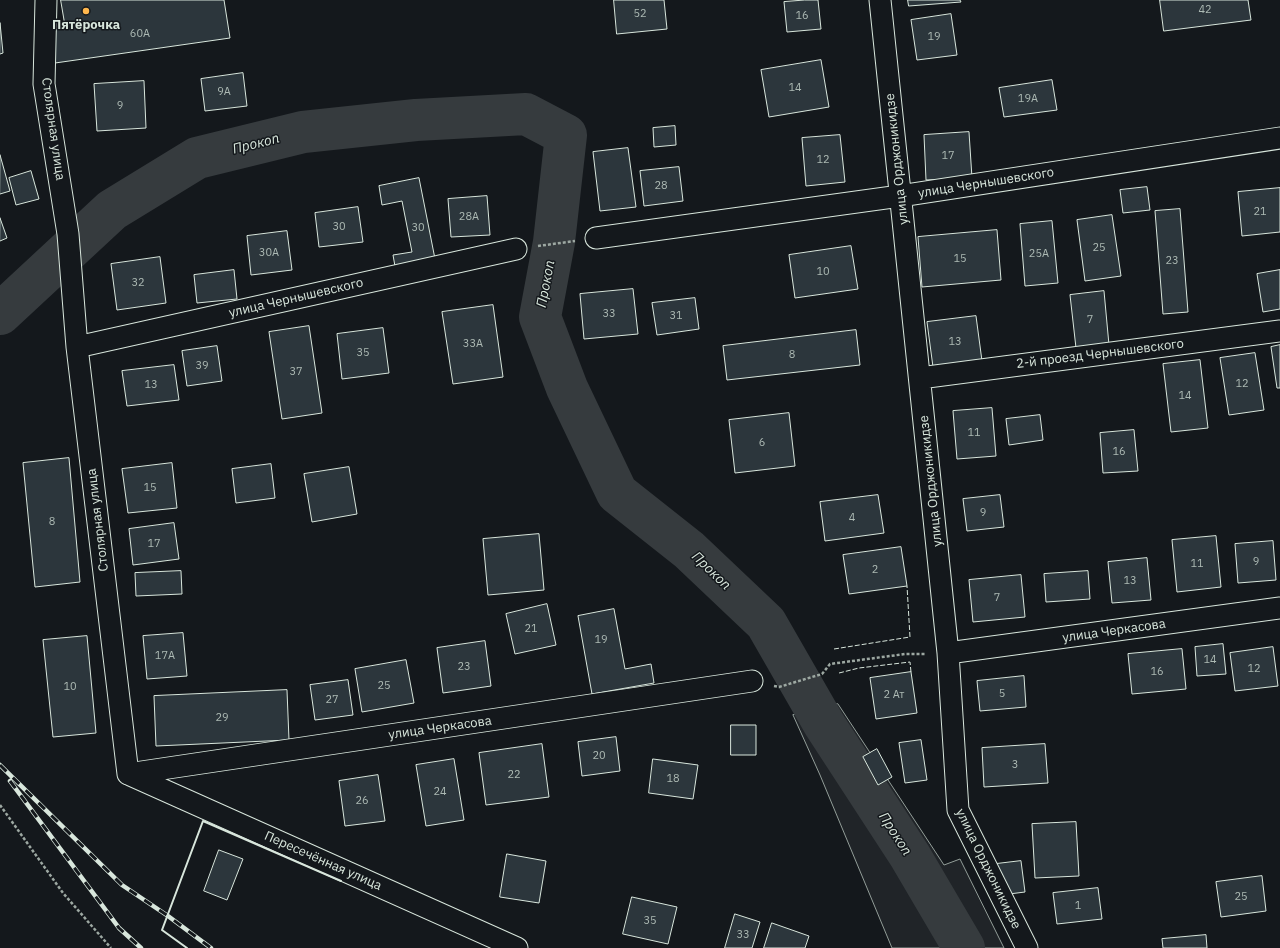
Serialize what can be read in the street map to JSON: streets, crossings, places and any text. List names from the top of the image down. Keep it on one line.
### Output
{"streets":{"street":["Столярная улица","улица Орджоникидзе","улица Чернышевского","2-й проезд Чернышевского","улица Черкасова","Пересечённая улица"]},"crossings":[["Столярная улица","улица Чернышевского"],["Столярная улица","улица Черкасова"],["Столярная улица","Пересечённая улица"],["улица Орджоникидзе","улица Чернышевского"],["улица Орджоникидзе","2-й проезд Чернышевского"],["улица Орджоникидзе","улица Черкасова"],["улица Черкасова","Пересечённая улица"]],"water":["Прокоп"],"places":["Пятёрочка"],"house_numbers":["42","52","16","60А","19","14","9А","19А","9","17","12","28","21","28А","30","30","25","30А","25А","15","23","10","32","33","31","7","13","33А","35","8","39","37","12","13","14","11","6","16","15","9","4","8","17","9","11","2","13","7","21","19","17А","14","23","12","16","25","10","5","2 Ат","27","29","20","3","22","18","24","26","25","1","35","33"]}
